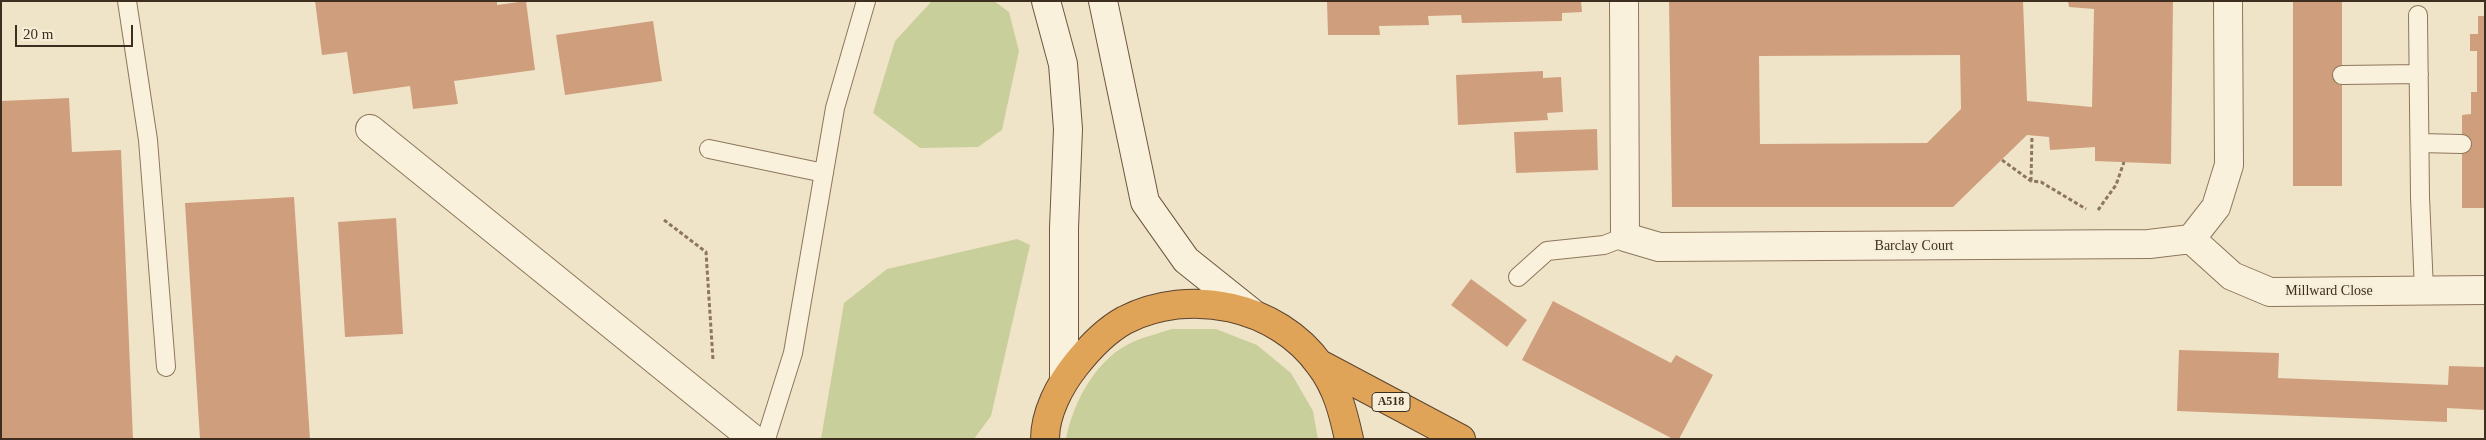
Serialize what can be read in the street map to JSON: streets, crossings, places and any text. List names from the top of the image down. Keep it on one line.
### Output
{"streets":{"highway":["A518"],"street":["Barclay Court","Millward Close"]},"crossings":[["Barclay Court","Millward Close"]],"scale_bar":"20 m"}
